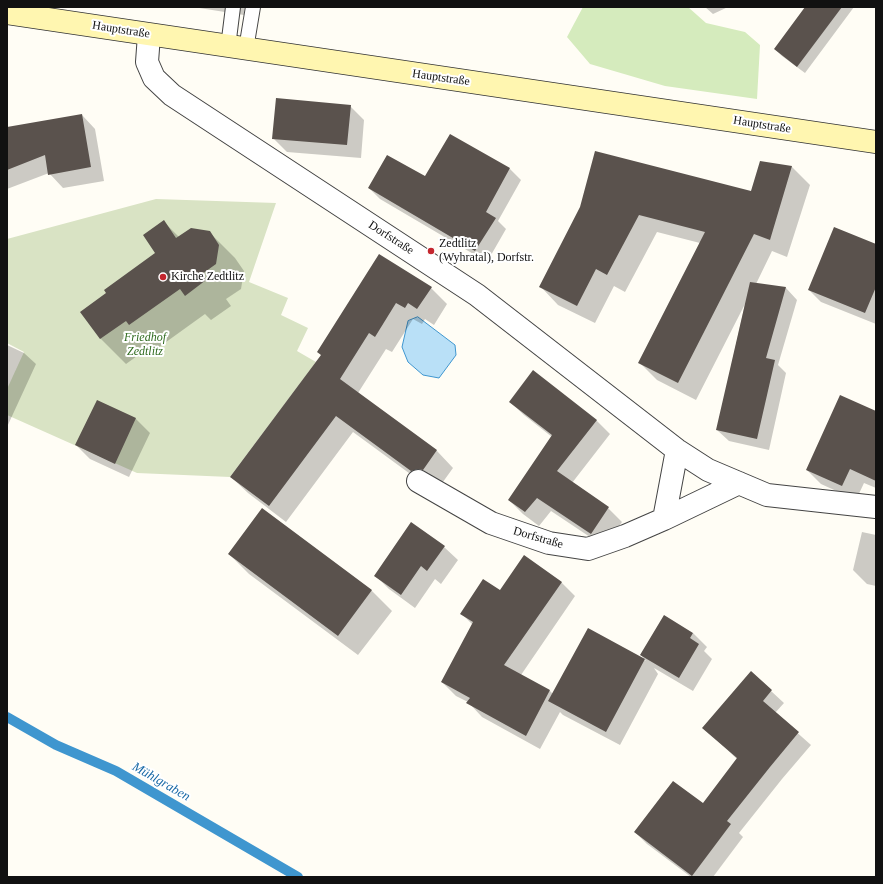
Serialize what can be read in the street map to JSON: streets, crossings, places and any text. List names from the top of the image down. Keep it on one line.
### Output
{"streets":{"main road":["Hauptstraße"],"street":["Dorfstraße"]},"crossings":[["Hauptstraße","Dorfstraße"]],"water":["Mühlgraben"],"parks":["Friedhof Zedtlitz"],"places":["Zedtlitz (Wyhratal), Dorfstr.","Kirche Zedtlitz"]}
